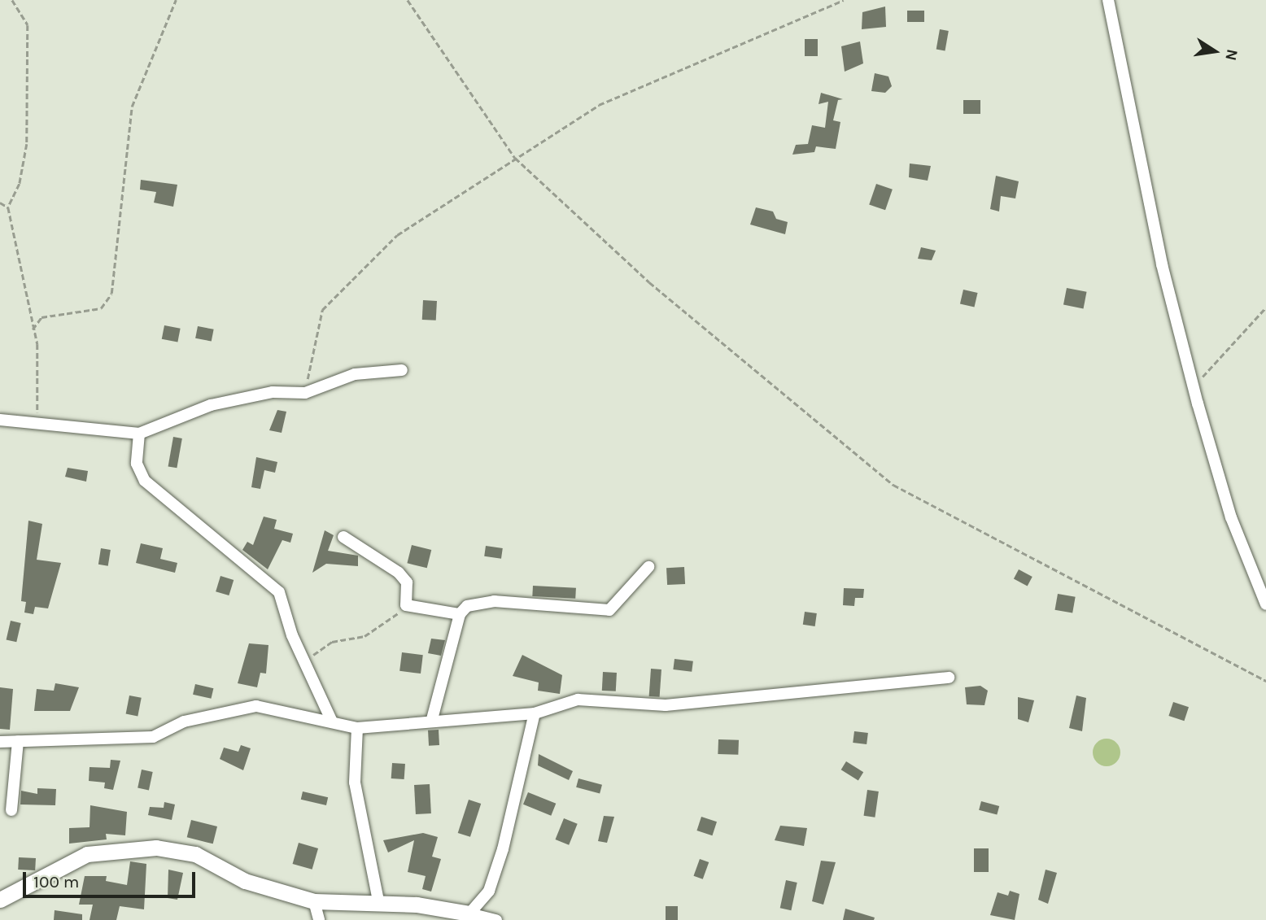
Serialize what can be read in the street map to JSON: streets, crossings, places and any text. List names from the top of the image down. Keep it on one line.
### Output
{"scale_bar":"100 m","north":"right"}
